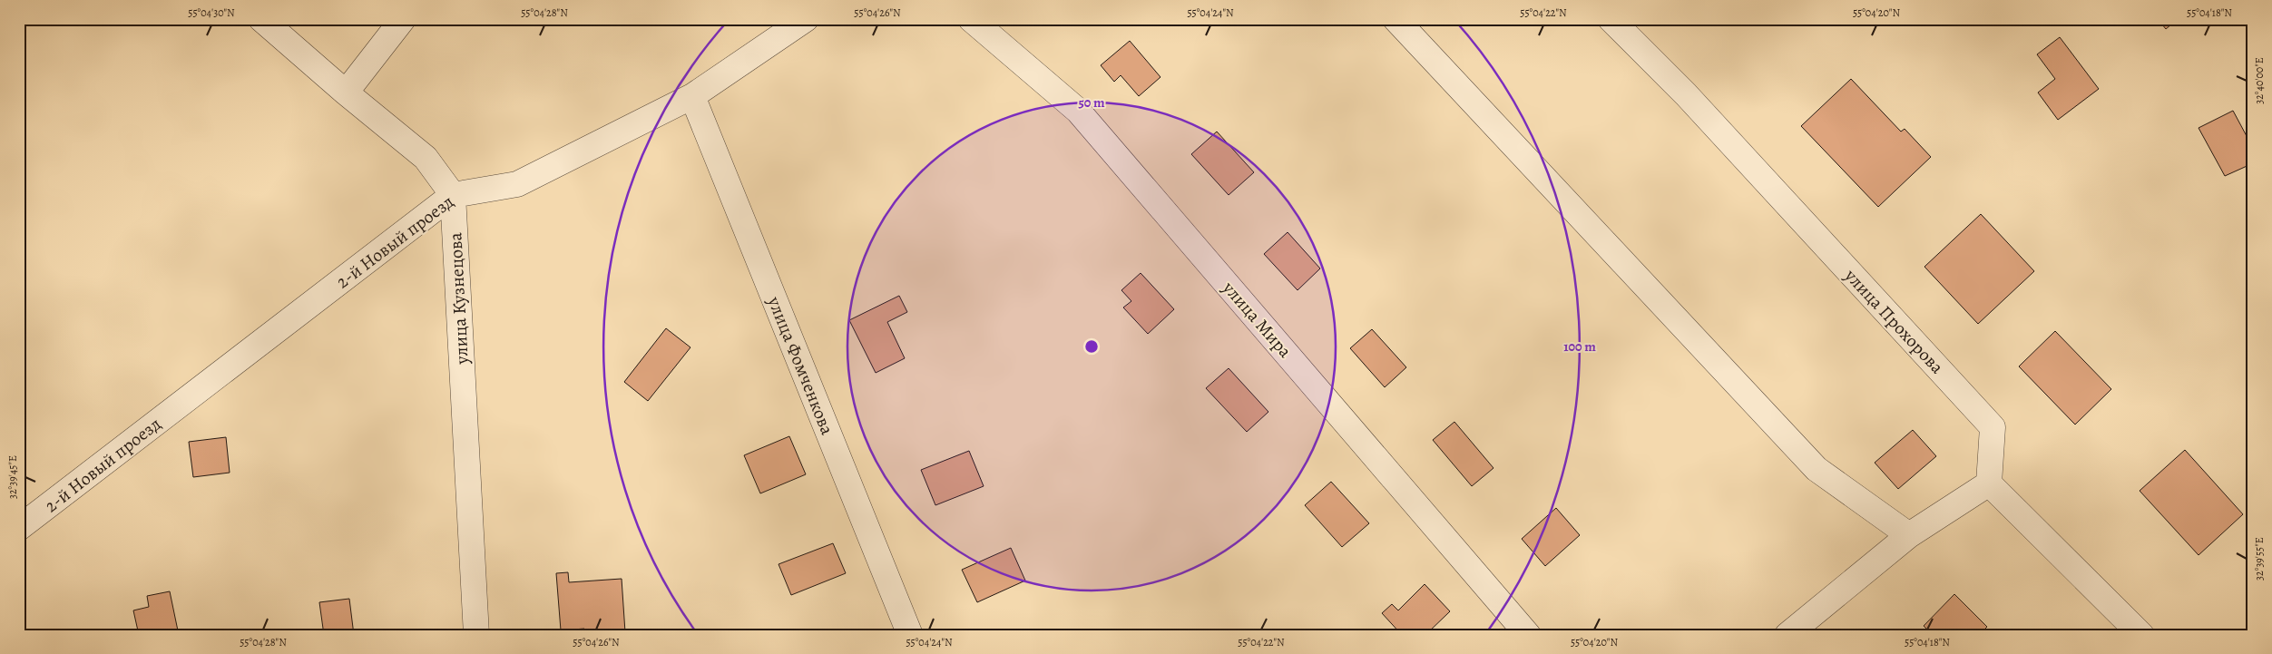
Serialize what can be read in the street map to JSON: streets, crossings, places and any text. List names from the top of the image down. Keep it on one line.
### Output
{"streets":{"street":["2-й Новый проезд","улица Кузнецова","улица Мира","улица Прохорова","улица Фомченкова"]},"crossings":[["2-й Новый проезд","улица Кузнецова"],["2-й Новый проезд","улица Фомченкова"]],"coordinates":["55°04'30\"N","55°04'28\"N","55°04'26\"N","55°04'24\"N","55°04'22\"N","55°04'20\"N","55°04'18\"N","32°40'00\"E","32°39'45\"E","32°39'55\"E"],"rings":["50 m","100 m"]}
